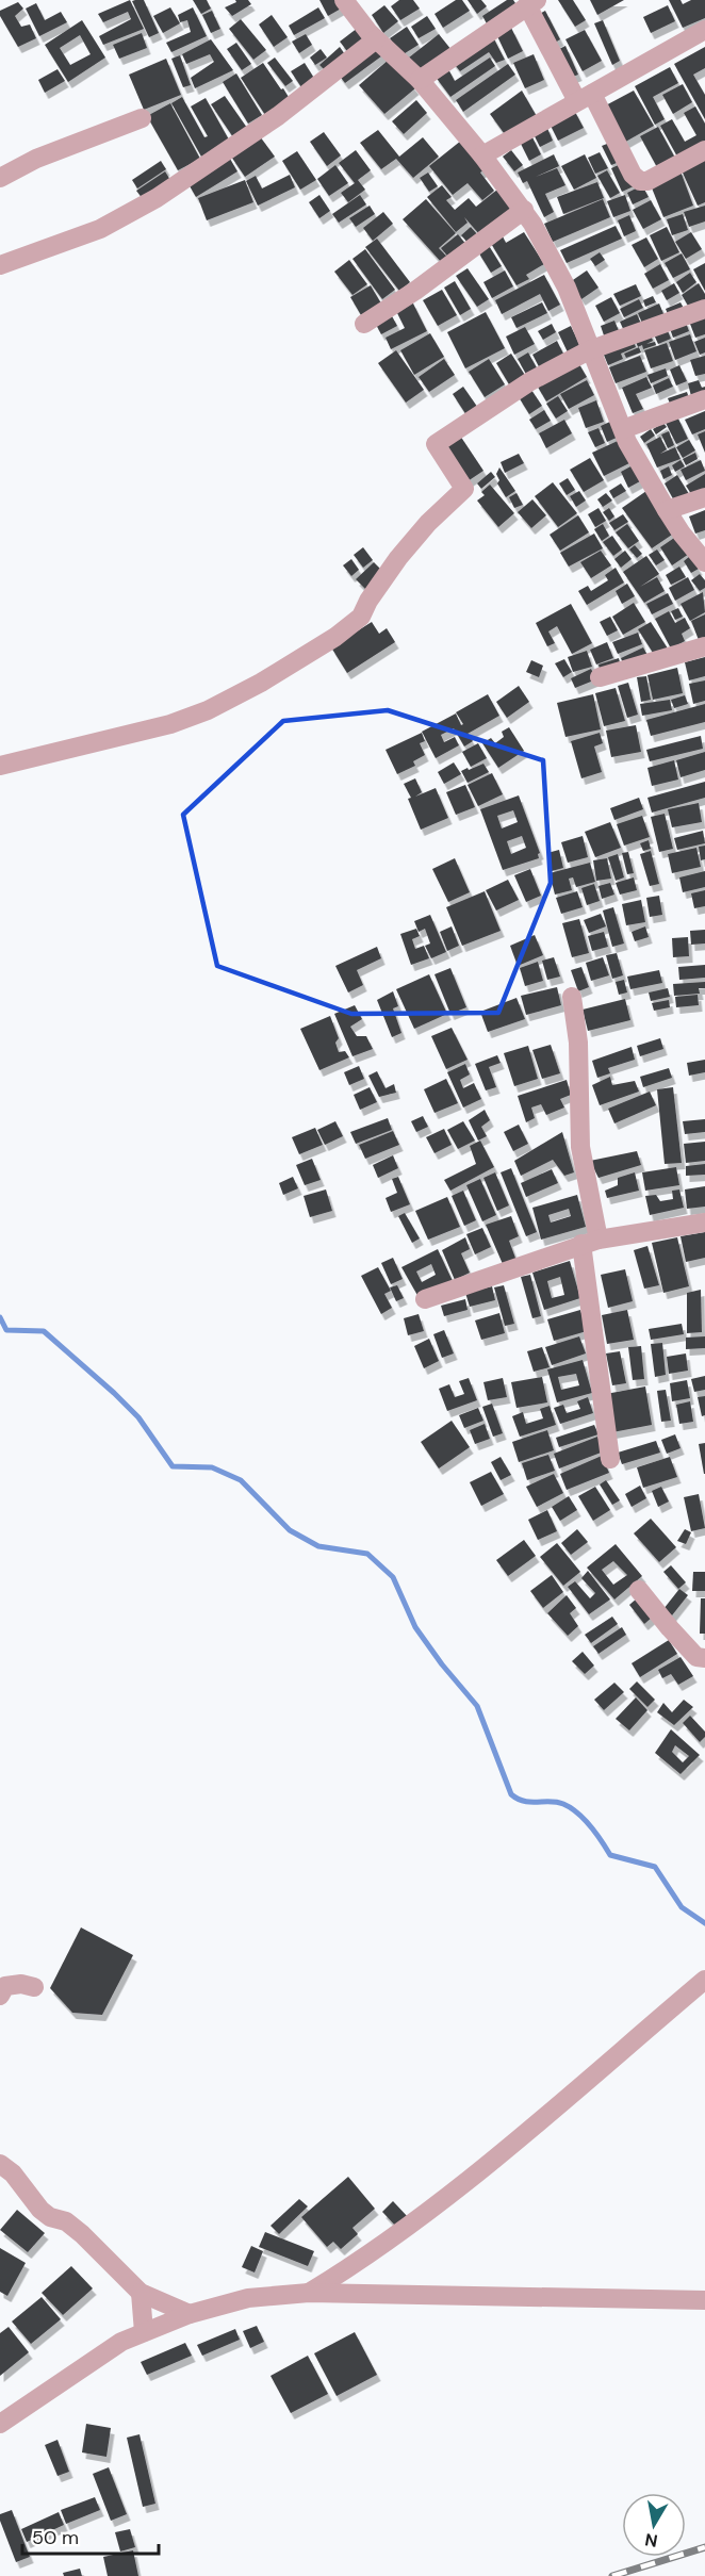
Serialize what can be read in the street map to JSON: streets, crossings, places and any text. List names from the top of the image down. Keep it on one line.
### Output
{"scale_bar":"50 m","north":"bottom"}
